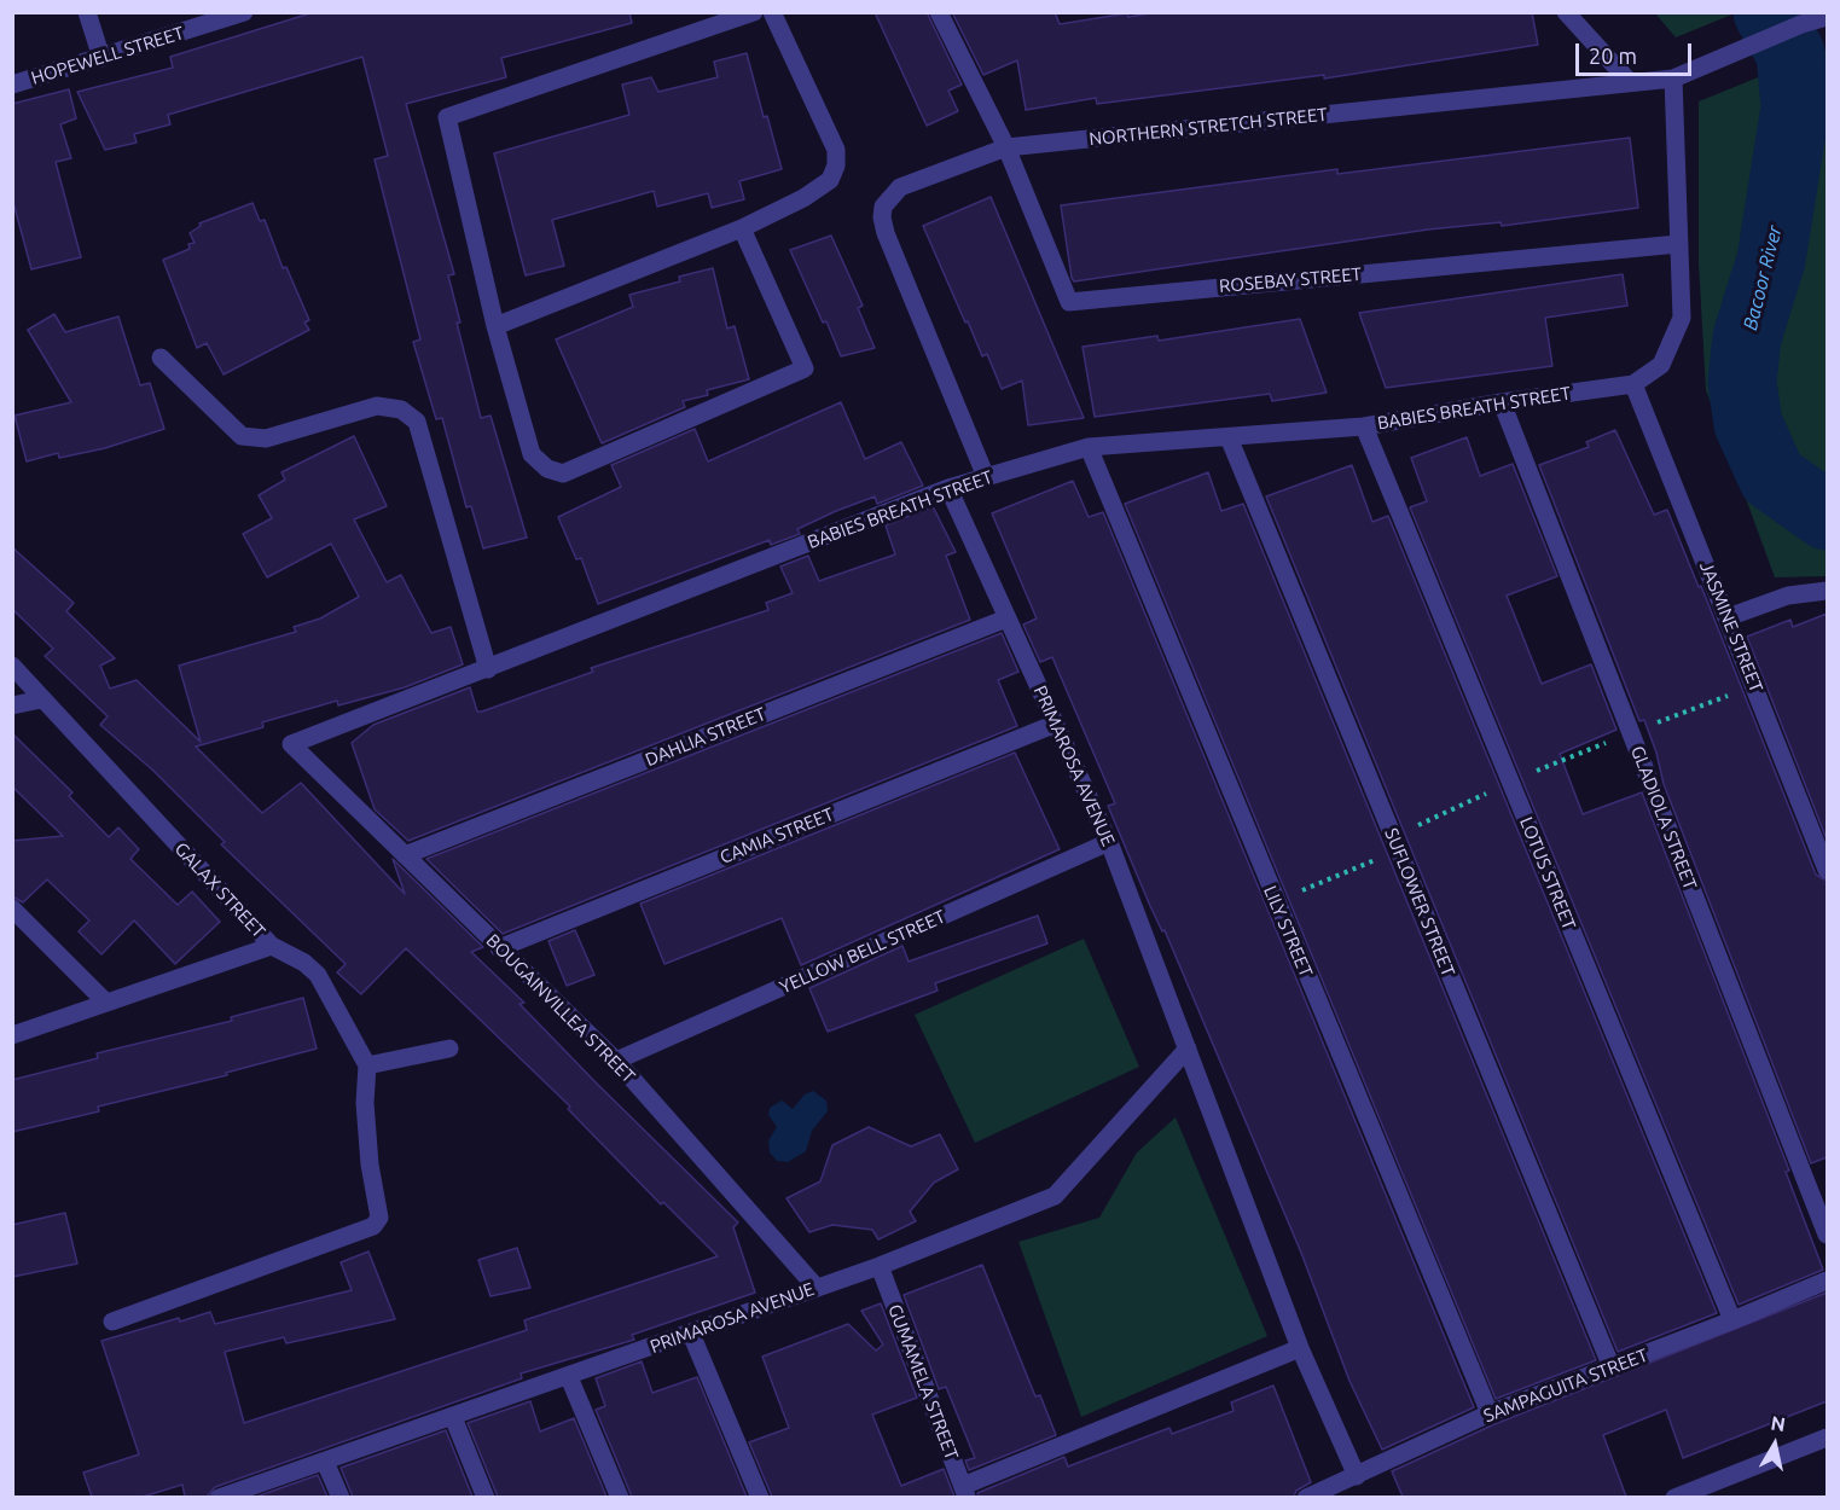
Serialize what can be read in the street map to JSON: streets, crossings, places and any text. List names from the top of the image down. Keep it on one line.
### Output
{"streets":{"street":["HOPEWELL STREET","NORTHERN STRETCH STREET","ROSEBAY STREET","BABIES BREATH STREET","JASMINE STREET","DAHLIA STREET","PRIMAROSA AVENUE","GLADIOLA STREET","CAMIA STREET","LOTUS STREET","GALAX STREET","SUFLOWER STREET","LILY STREET","YELLOW BELL STREET","BOUGAINVILLEA STREET","GUMAMELA STREET","SAMPAGUITA STREET"]},"crossings":[["NORTHERN STRETCH STREET","ROSEBAY STREET"],["NORTHERN STRETCH STREET","BABIES BREATH STREET"],["ROSEBAY STREET","BABIES BREATH STREET"],["BABIES BREATH STREET","JASMINE STREET"],["BABIES BREATH STREET","PRIMAROSA AVENUE"],["BABIES BREATH STREET","GLADIOLA STREET"],["BABIES BREATH STREET","LOTUS STREET"],["BABIES BREATH STREET","SUFLOWER STREET"],["BABIES BREATH STREET","LILY STREET"],["BABIES BREATH STREET","BOUGAINVILLEA STREET"],["DAHLIA STREET","PRIMAROSA AVENUE"],["DAHLIA STREET","BOUGAINVILLEA STREET"],["PRIMAROSA AVENUE","CAMIA STREET"],["PRIMAROSA AVENUE","YELLOW BELL STREET"],["PRIMAROSA AVENUE","BOUGAINVILLEA STREET"],["PRIMAROSA AVENUE","GUMAMELA STREET"],["PRIMAROSA AVENUE","SAMPAGUITA STREET"],["CAMIA STREET","BOUGAINVILLEA STREET"],["LOTUS STREET","SAMPAGUITA STREET"],["SUFLOWER STREET","SAMPAGUITA STREET"],["LILY STREET","SAMPAGUITA STREET"],["YELLOW BELL STREET","BOUGAINVILLEA STREET"]],"water":["Bacoor River"],"scale_bar":"20 m","north":"top"}
